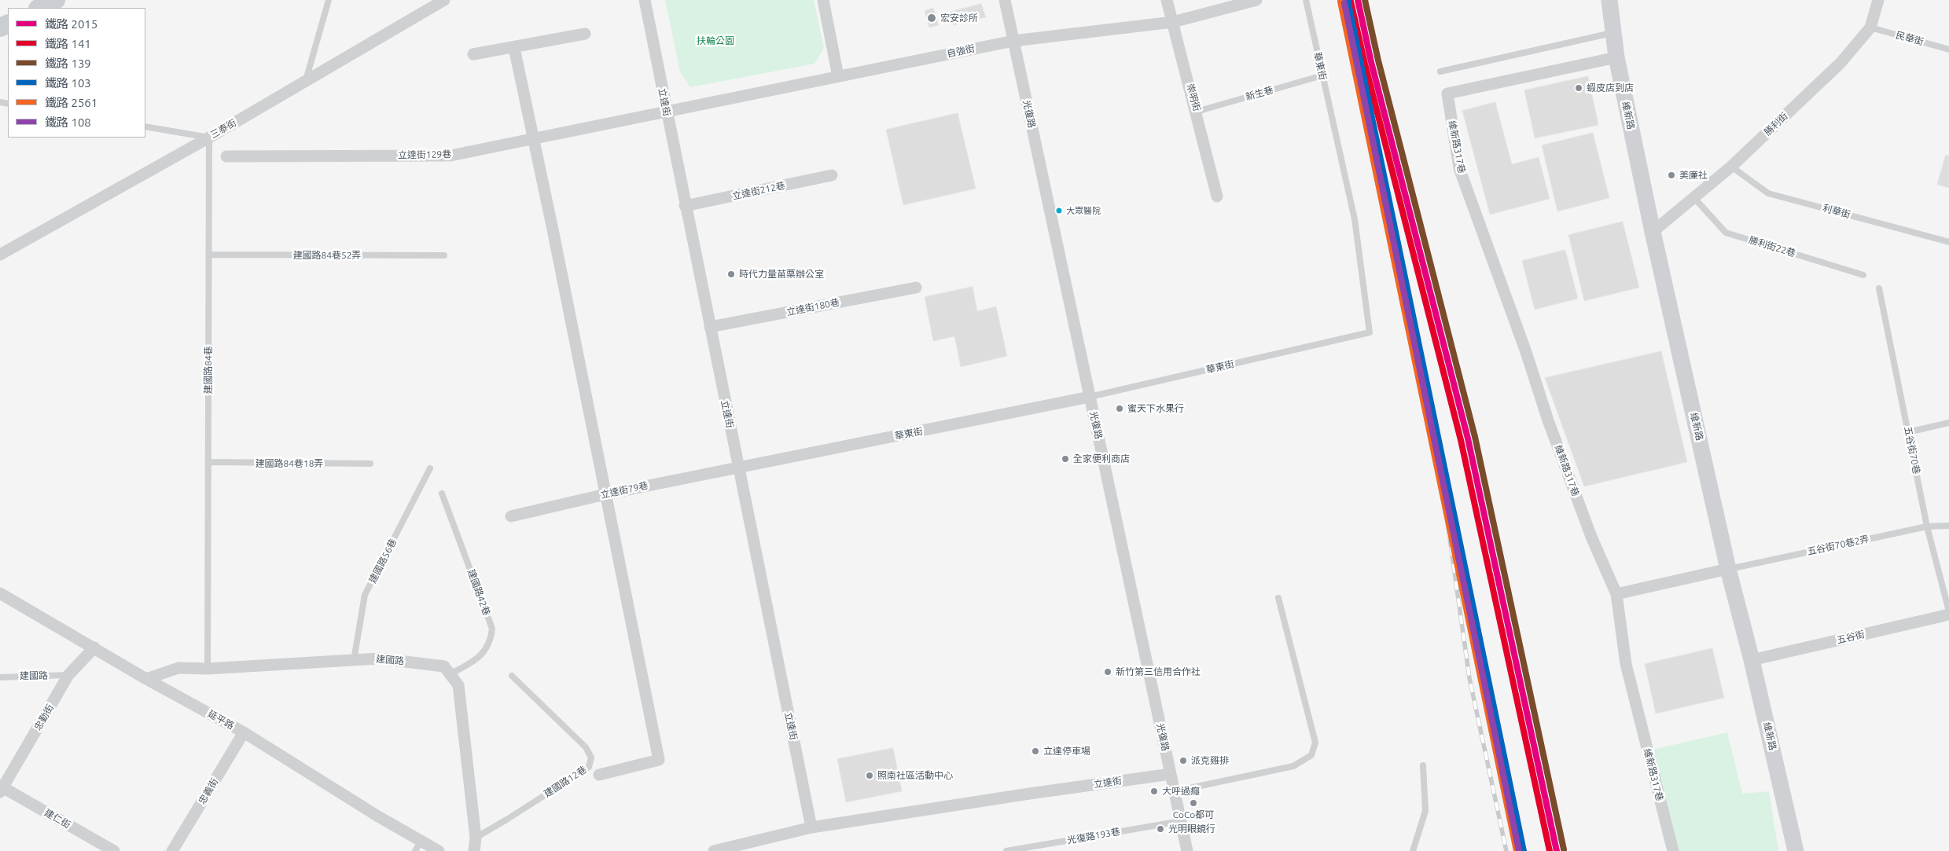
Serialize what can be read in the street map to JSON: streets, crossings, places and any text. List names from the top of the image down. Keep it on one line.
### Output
{"streets":{"street":["自強街","華東街","崇明街","立達街","光復路","維新路","勝利街","三泰街","維新路317巷","立達街129巷","立達街212巷","立達街180巷","立達街79巷","五谷街","建國路","忠勤街","延平路","忠義街","建仁街"],"lane":["民華街","新生巷","利華街","勝利街22巷","建國路84巷52弄","建國路84巷","五谷街70巷","建國路84巷18弄","五谷街70巷2弄","建國路56巷","建國路42巷","建國路12巷","光復路193巷"]},"crossings":[["民華街","勝利街"],["自強街","崇明街"],["自強街","立達街"],["自強街","光復路"],["自強街","立達街129巷"],["華東街","新生巷"],["華東街","立達街"],["華東街","光復路"],["華東街","立達街79巷"],["新生巷","崇明街"],["立達街","光復路"],["立達街","立達街129巷"],["立達街","立達街212巷"],["立達街","立達街180巷"],["立達街","立達街79巷"],["光復路","光復路193巷"],["維新路","勝利街"],["維新路","維新路317巷"],["維新路","五谷街70巷2弄"],["維新路","五谷街"],["勝利街","利華街"],["勝利街","勝利街22巷"],["三泰街","建國路84巷"],["建國路84巷52弄","建國路84巷"],["建國路84巷","建國路84巷18弄"],["建國路84巷","建國路"],["五谷街70巷","五谷街70巷2弄"],["建國路56巷","建國路"],["建國路42巷","建國路"],["建國路","忠勤街"],["建國路","延平路"],["忠勤街","延平路"],["忠勤街","建仁街"],["延平路","忠義街"]],"parks":["扶輪公園"],"places":["宏安診所","蝦皮店到店","美廉社","大眾醫院","時代力量苗栗辦公室","蜜天下水果行","全家便利商店","新竹第三信用合作社","立達停車場","派克雞排","照南社區活動中心","大呼過癮","CoCo都可","光明眼鏡行"],"lines":["rail line 2015","rail line 139","rail line 103","rail line 141","rail line 2561","rail line 108"],"legend":["鐵路 2015","鐵路 141","鐵路 139","鐵路 103","鐵路 2561","鐵路 108"]}
